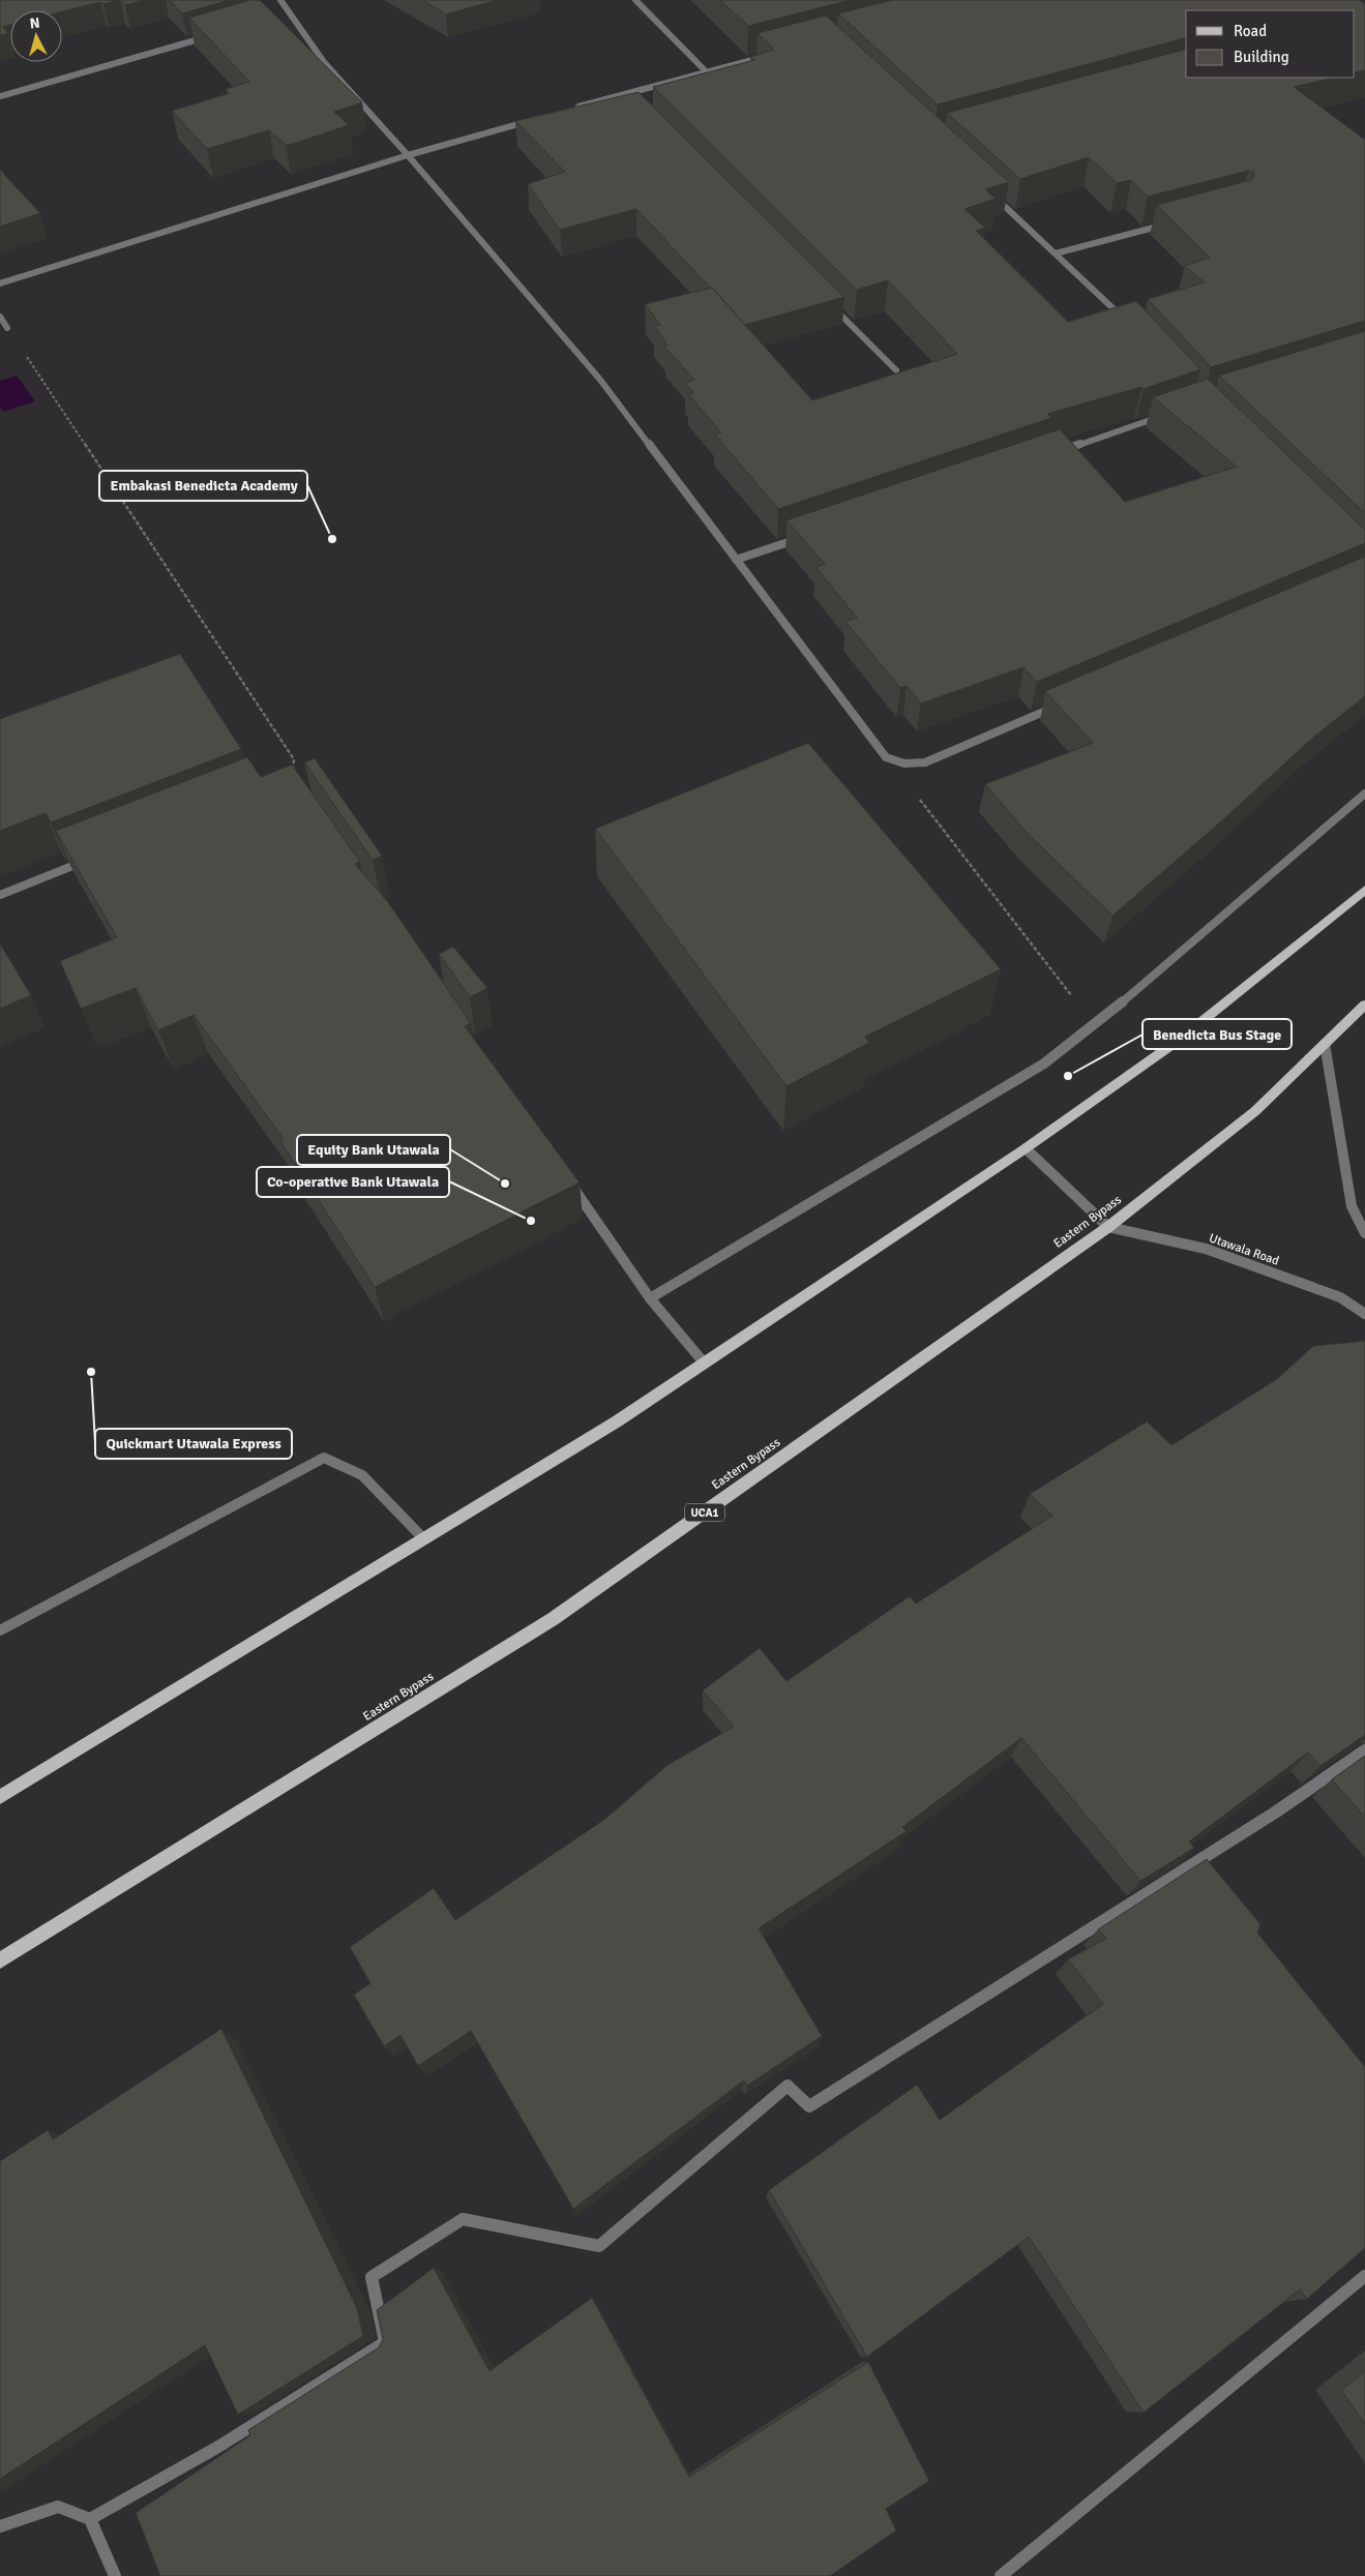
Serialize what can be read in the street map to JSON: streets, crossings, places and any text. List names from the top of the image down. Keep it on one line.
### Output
{"streets":{"main road":["Eastern Bypass","UCA1"],"street":["Utawala Road"]},"crossings":[["Eastern Bypass","Utawala Road"]],"places":["Embakasi Benedicta Academy","Benedicta Bus Stage","Equity Bank Utawala","Co-operative Bank Utawala","Quickmart Utawala Express"],"legend":["Road","Building"],"north":"top"}
